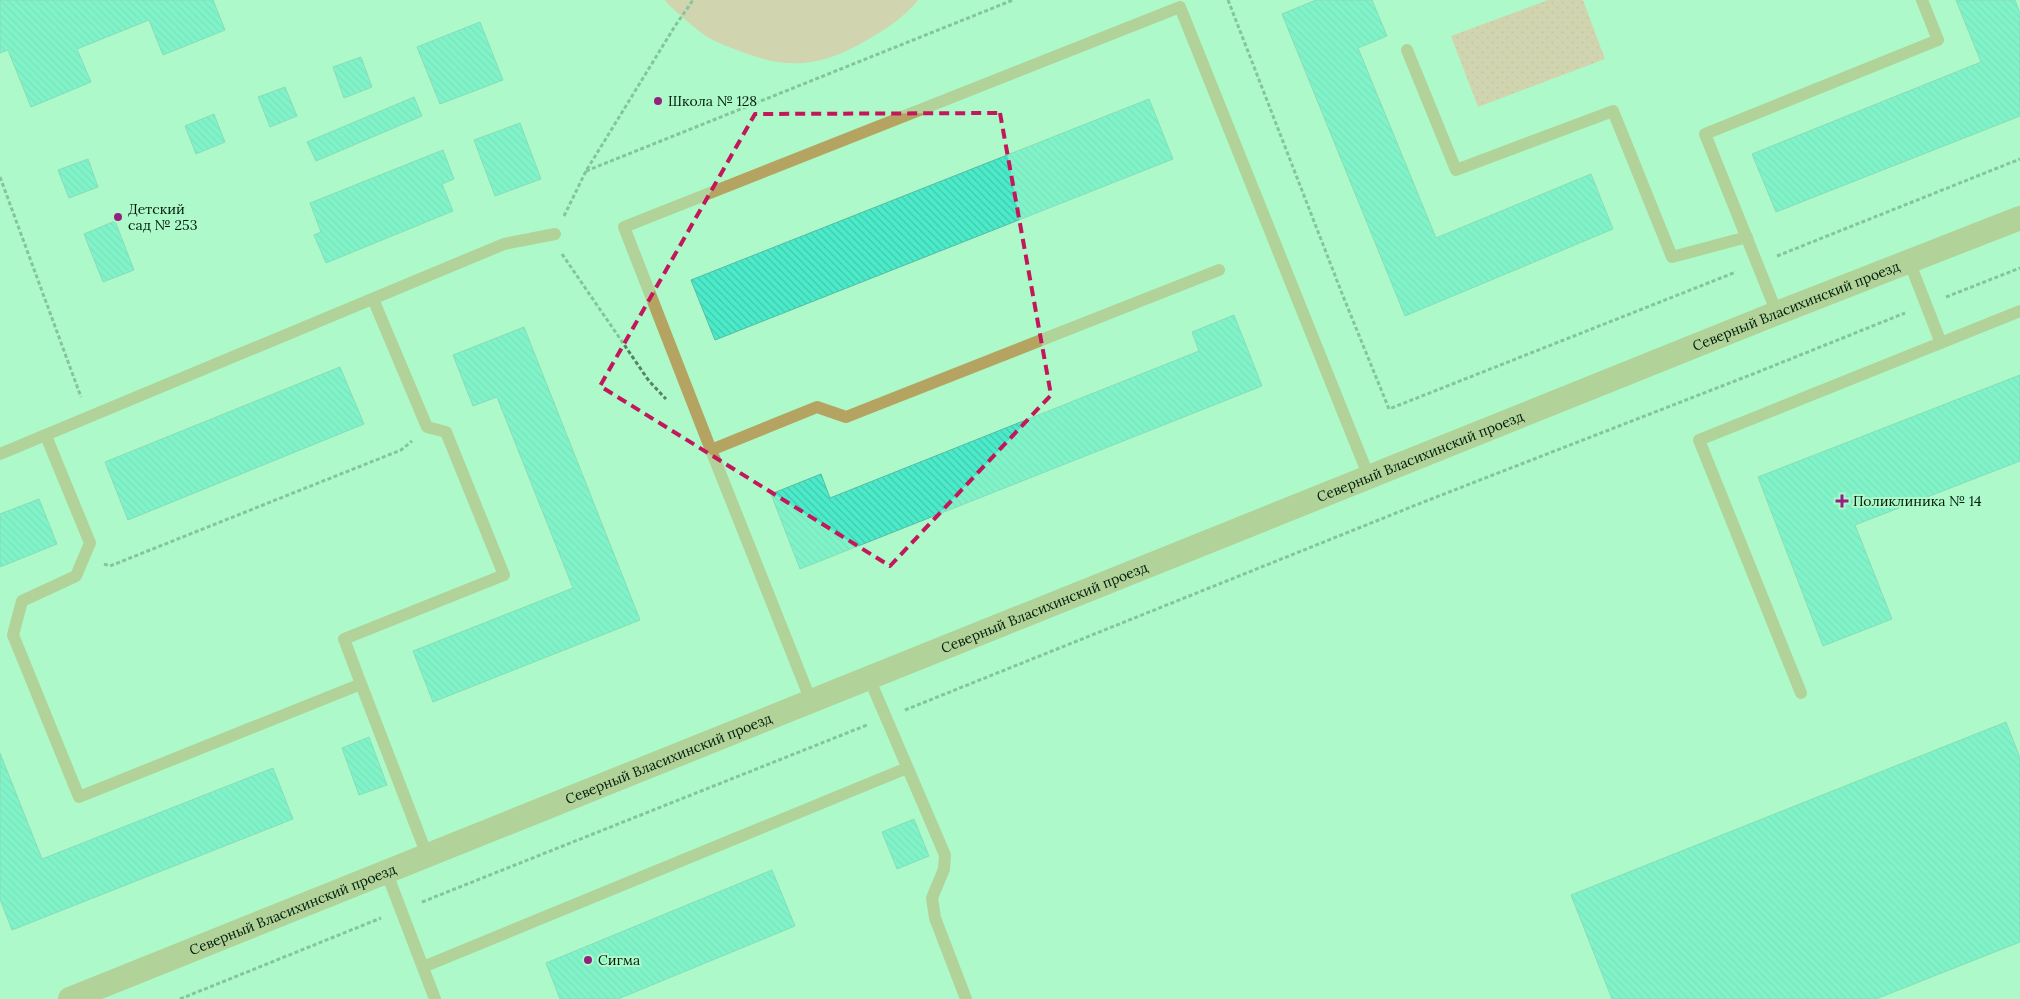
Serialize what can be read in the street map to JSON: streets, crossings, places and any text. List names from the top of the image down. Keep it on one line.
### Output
{"streets":{"street":["Северный Власихинский проезд"]},"places":{"other":["Школа № 128","Детский сад № 253","Сигма"],"health":["Поликлиника № 14"]}}
